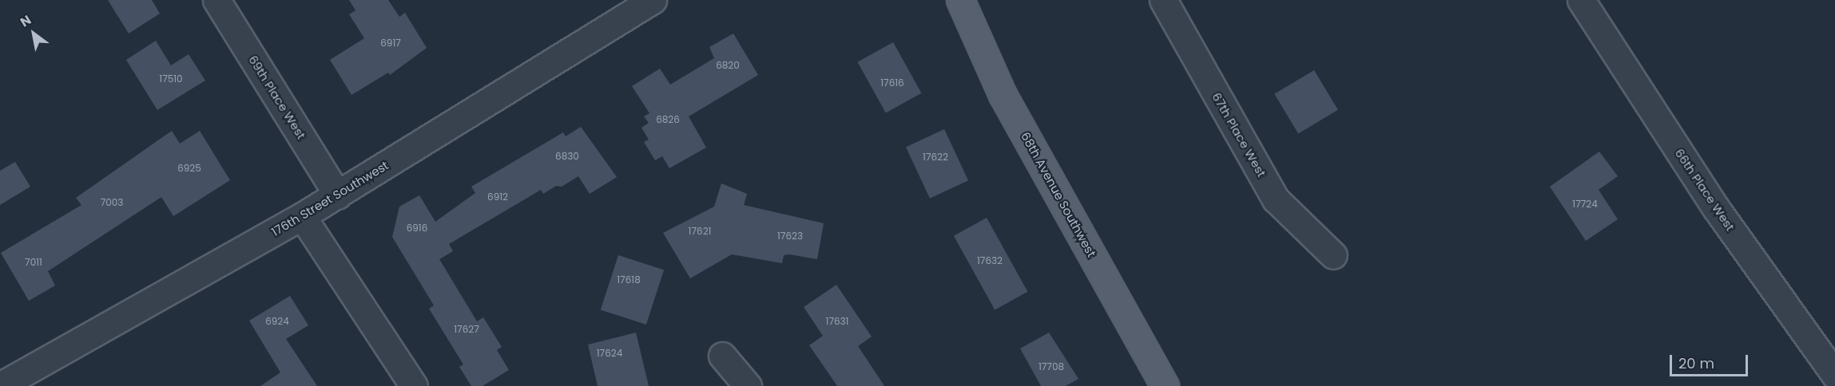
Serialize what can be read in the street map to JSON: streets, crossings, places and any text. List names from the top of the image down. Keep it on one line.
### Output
{"streets":{"main road":["68th Avenue Southwest"],"street":["69th Place West","67th Place West","66th Place West","176th Street Southwest"]},"crossings":[["69th Place West","176th Street Southwest"]],"house_numbers":["6917","6820","17510","17616","6826","6830","17622","6925","6912","7003","17724","6916","17621","17623","17632","7011","17618","6924","17631","17627","17624","17708"],"scale_bar":"20 m","north":"top left"}
